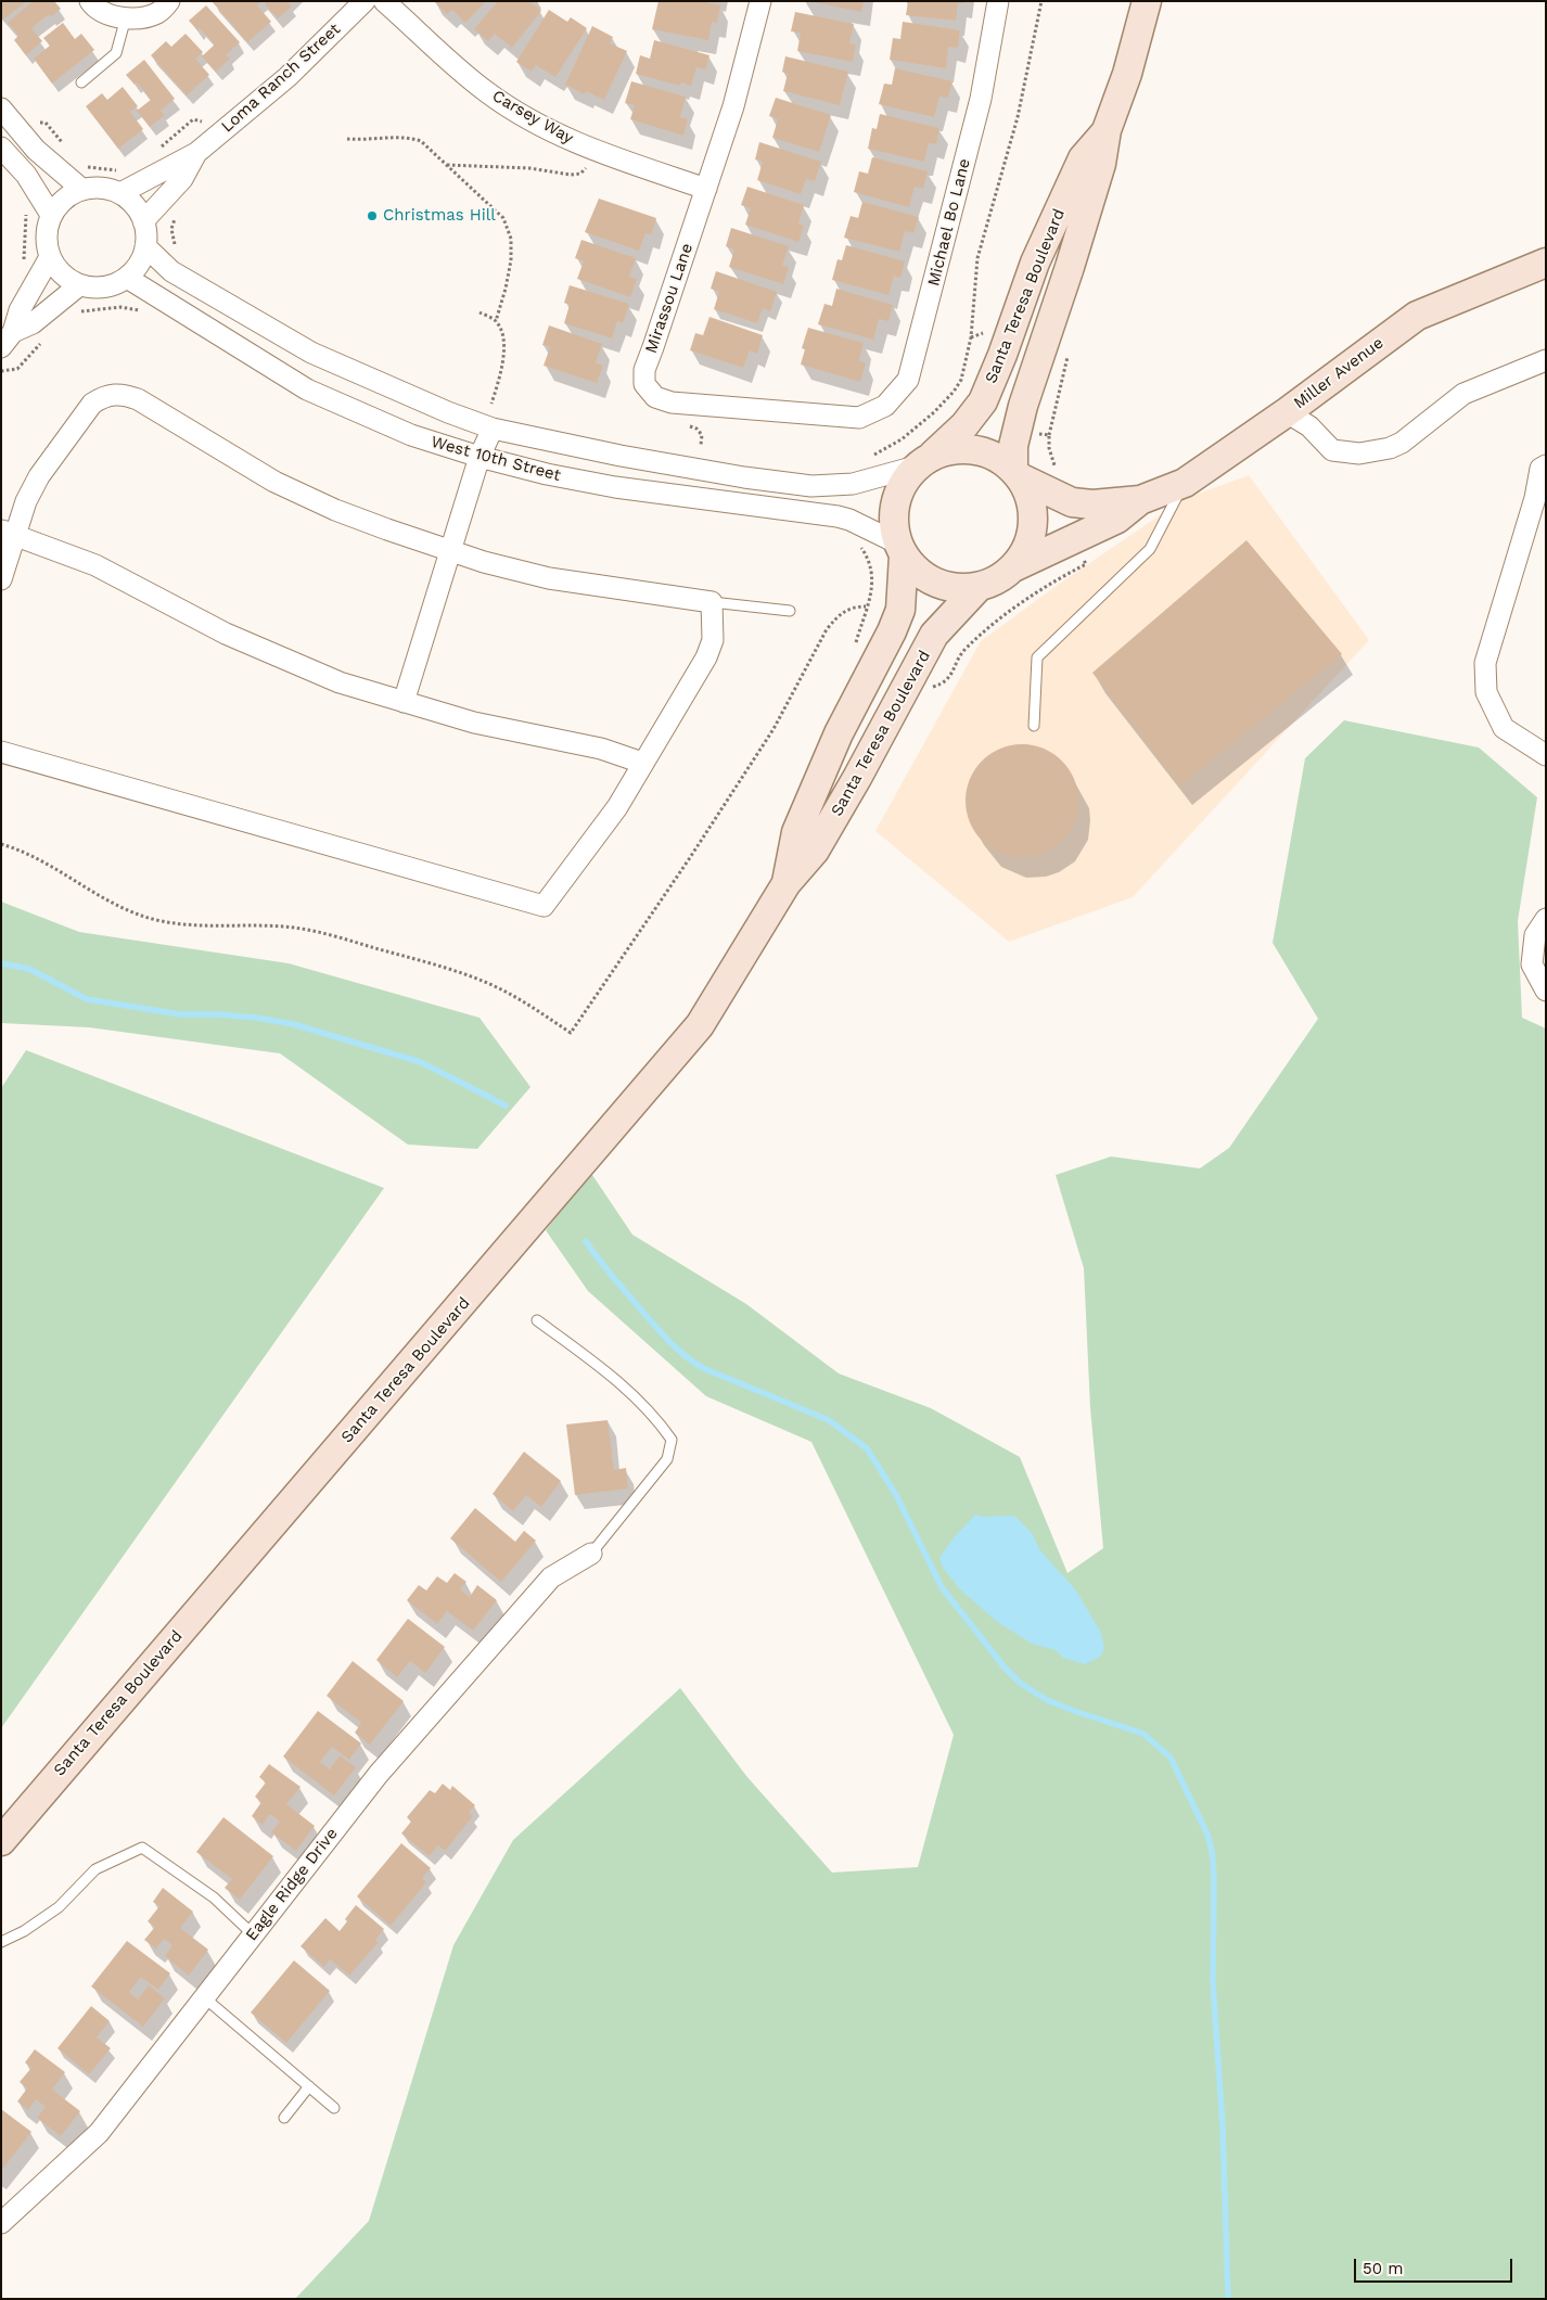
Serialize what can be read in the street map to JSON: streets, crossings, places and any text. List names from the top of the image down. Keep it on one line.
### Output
{"streets":{"main road":["Santa Teresa Boulevard","Miller Avenue"],"street":["Loma Ranch Street","Carsey Way","Michael Bo Lane","Mirassou Lane","West 10th Street","Eagle Ridge Drive"]},"crossings":[["Loma Ranch Street","West 10th Street"],["Carsey Way","Mirassou Lane"],["Michael Bo Lane","Mirassou Lane"],["Santa Teresa Boulevard","Miller Avenue"],["Santa Teresa Boulevard","West 10th Street"],["Miller Avenue","West 10th Street"]],"places":["Christmas Hill"],"scale_bar":"50 m"}
